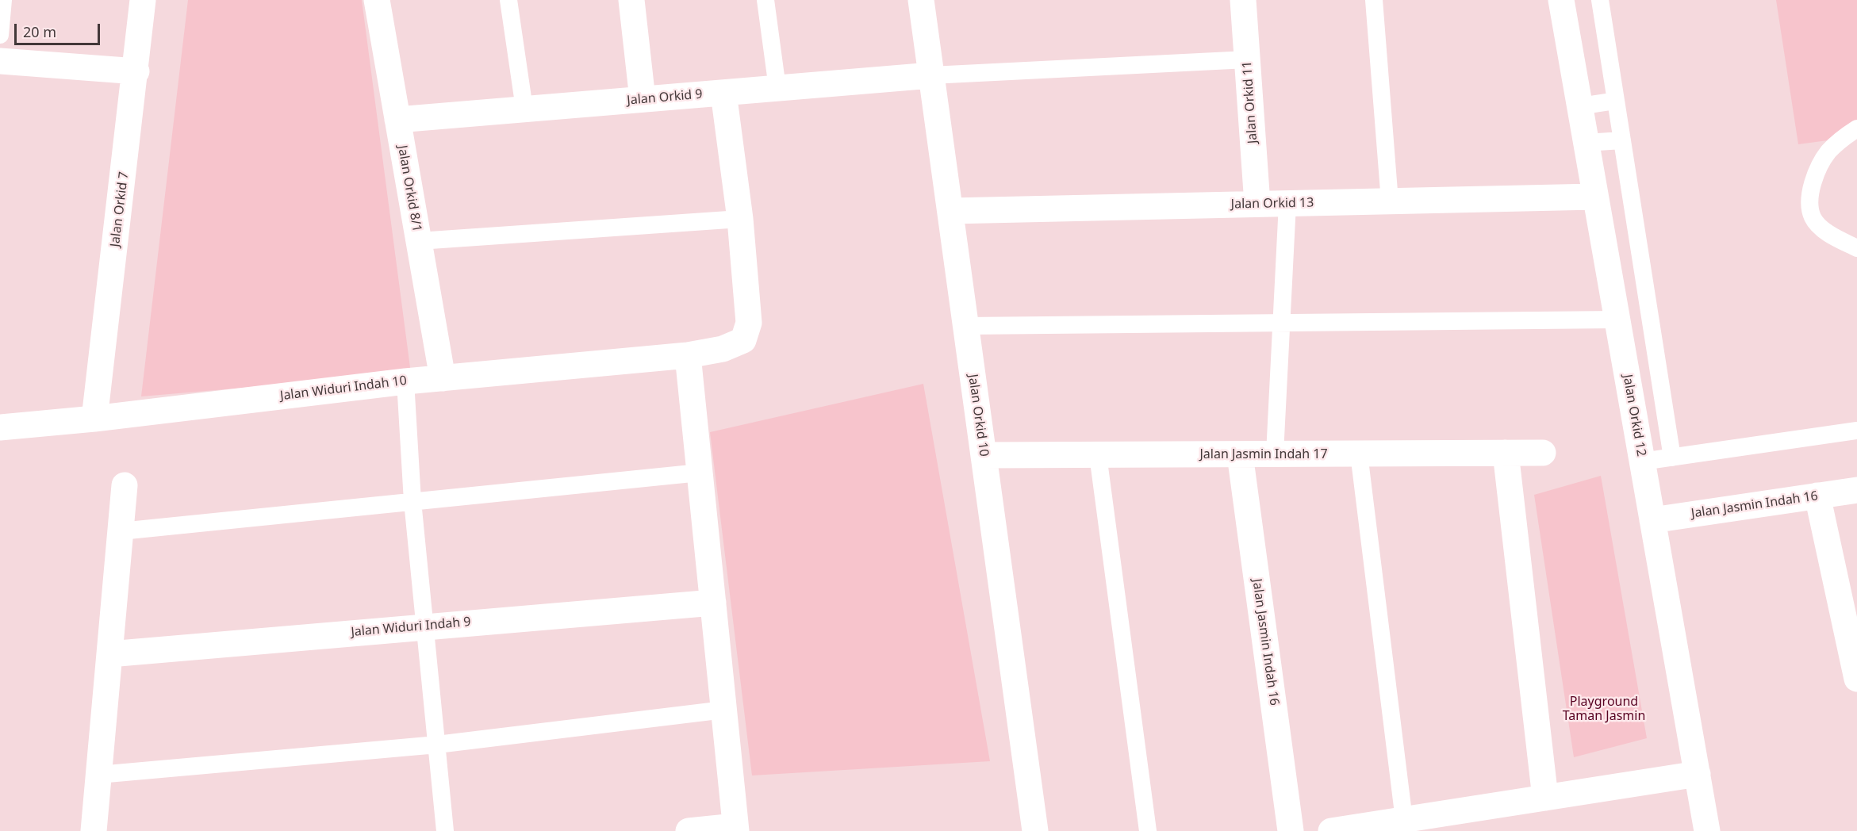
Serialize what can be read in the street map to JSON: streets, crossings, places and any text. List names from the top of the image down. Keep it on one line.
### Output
{"streets":{"street":["Jalan Orkid 9","Jalan Orkid 11","Jalan Orkid 8/1","Jalan Orkid 13","Jalan Orkid 7","Jalan Widuri Indah 10","Jalan Orkid 10","Jalan Orkid 12","Jalan Jasmin Indah 17","Jalan Jasmin Indah 16","Jalan Widuri Indah 9"]},"crossings":[["Jalan Orkid 9","Jalan Orkid 8/1"],["Jalan Orkid 9","Jalan Orkid 10"],["Jalan Orkid 11","Jalan Orkid 13"],["Jalan Orkid 8/1","Jalan Widuri Indah 10"],["Jalan Orkid 13","Jalan Orkid 10"],["Jalan Orkid 13","Jalan Orkid 12"],["Jalan Orkid 7","Jalan Widuri Indah 10"],["Jalan Orkid 10","Jalan Jasmin Indah 17"],["Jalan Orkid 12","Jalan Jasmin Indah 16"],["Jalan Jasmin Indah 17","Jalan Jasmin Indah 16"]],"parks":["Playground Taman Jasmin"],"scale_bar":"20 m"}
